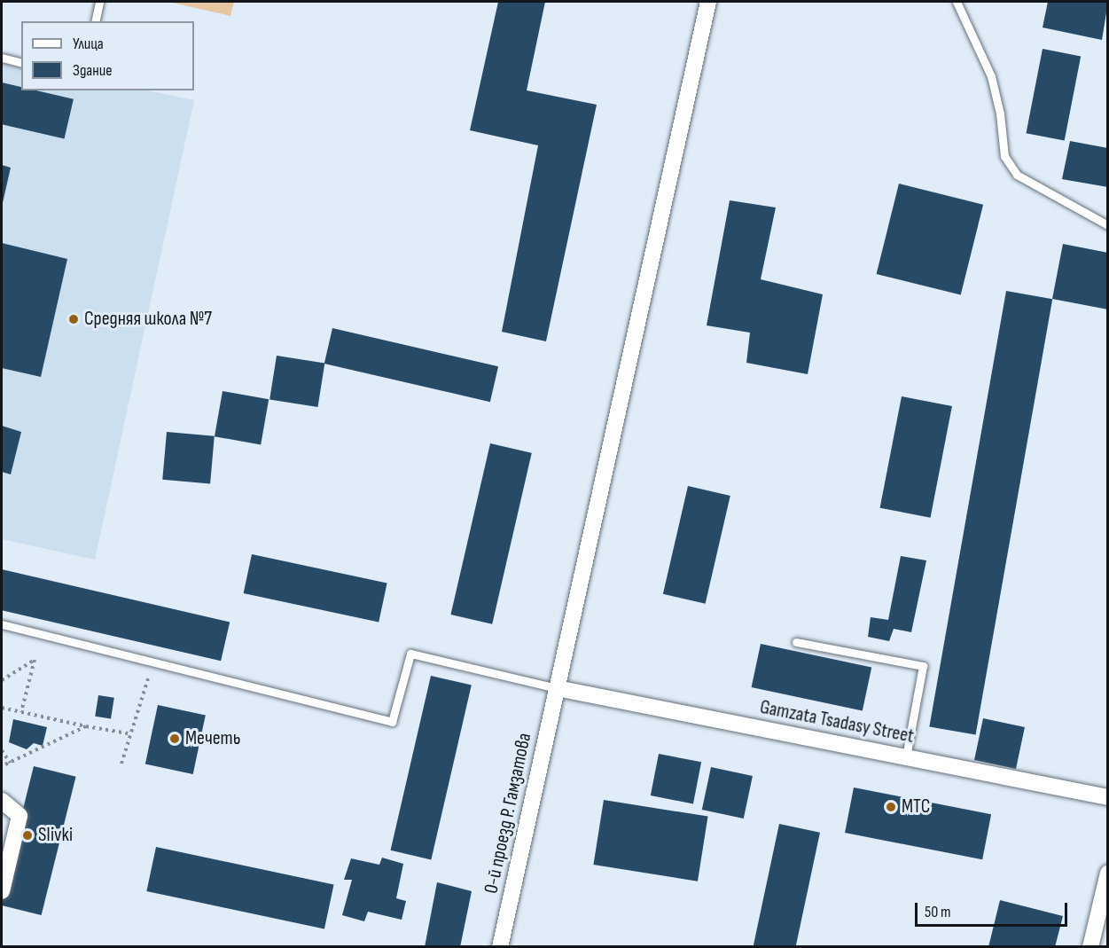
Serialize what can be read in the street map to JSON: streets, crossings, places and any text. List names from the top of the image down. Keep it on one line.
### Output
{"streets":{"street":["Gamzata Tsadasy Street","0-й проезд Р. Гамзатова"]},"crossings":[["Gamzata Tsadasy Street","0-й проезд Р. Гамзатова"]],"places":["Средняя школа №7","Мечеть","МТС","Slivki"],"legend":["Улица","Здание"],"scale_bar":"50 m"}
